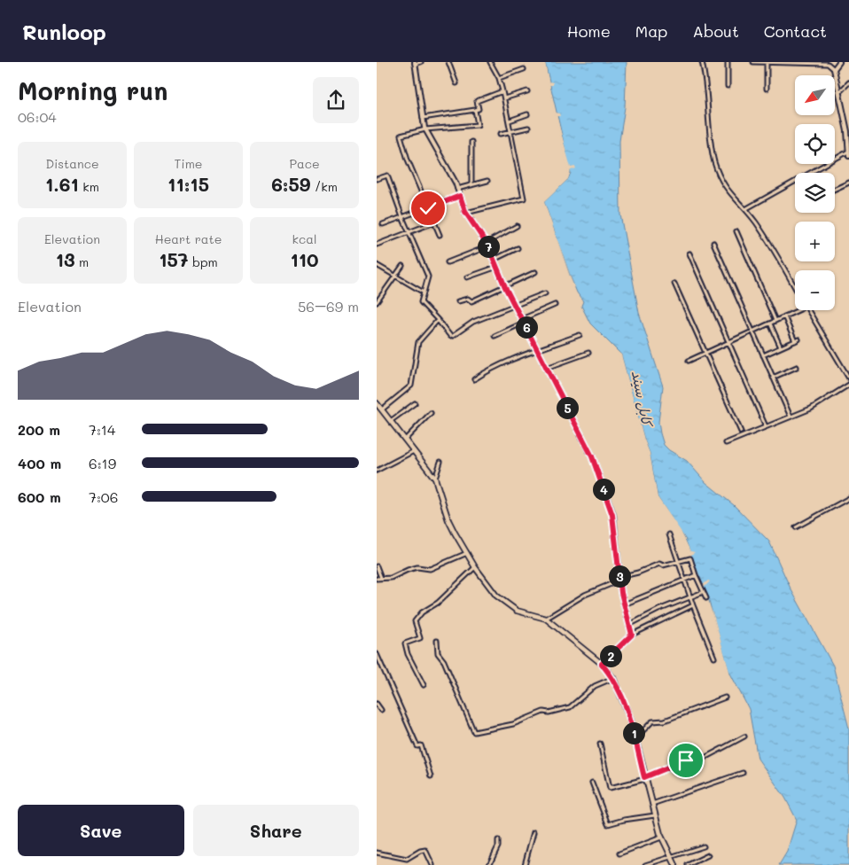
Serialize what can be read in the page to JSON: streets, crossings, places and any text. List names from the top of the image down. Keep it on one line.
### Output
{"water":["کابل سيند"],"north":"bottom left","page":{"header":"Runloop","nav":["Home","Map","About","Contact"],"heading":["Morning run","06:04"],"map_buttons":["+","−"],"stats":[["Distance","1.61 km"],["Time","11:15"],["Pace","6:59 /km"],["Elevation","13 m"],["Heart rate","157 bpm"],["kcal","110"]],"pins":["7","6","5","4","3","2","1"],"chart":["Elevation","56–69 m"],"list":[{"name":"200 m","note":"7:14"},{"name":"400 m","note":"6:19"},{"name":"600 m","note":"7:06"}],"buttons":["Save","Share"]}}
